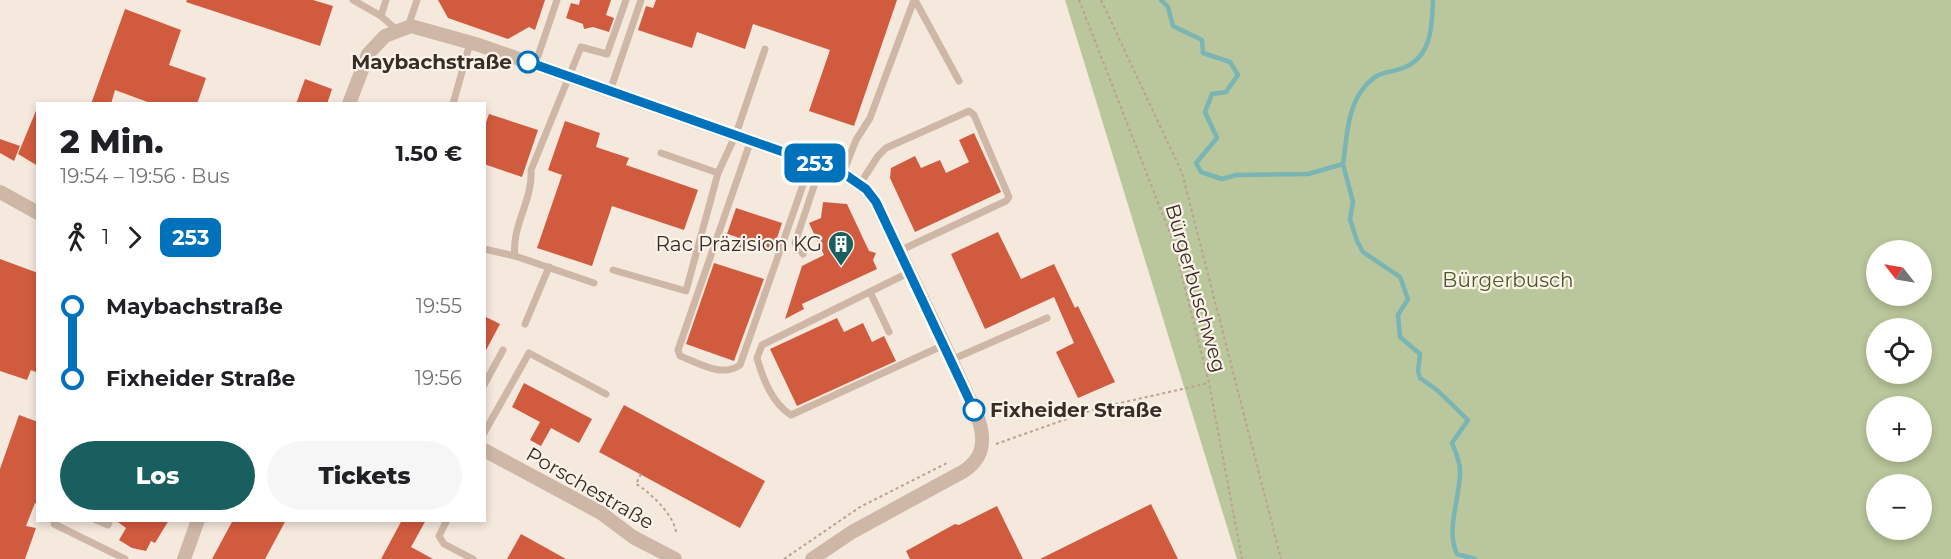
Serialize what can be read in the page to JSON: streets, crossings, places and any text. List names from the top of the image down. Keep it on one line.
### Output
{"streets":{"street":["Porschestraße"],"path":["Bürgerbuschweg"]},"parks":["Bürgerbusch"],"places":{"other":["Maybachstraße","Fixheider Straße"],"building":["Rac Präzision KG"]},"lines":["bus line 253"],"north":"top left","page":{"on_map":"253","heading":["2 Min.","19:54 – 19:56 · Bus","1.50 €"],"legs":["1","253"],"map_buttons":["+","−"],"list":[{"name":"Maybachstraße","value":"19:55"},{"name":"Fixheider Straße","value":"19:56"}],"buttons":["Los","Tickets"]}}
